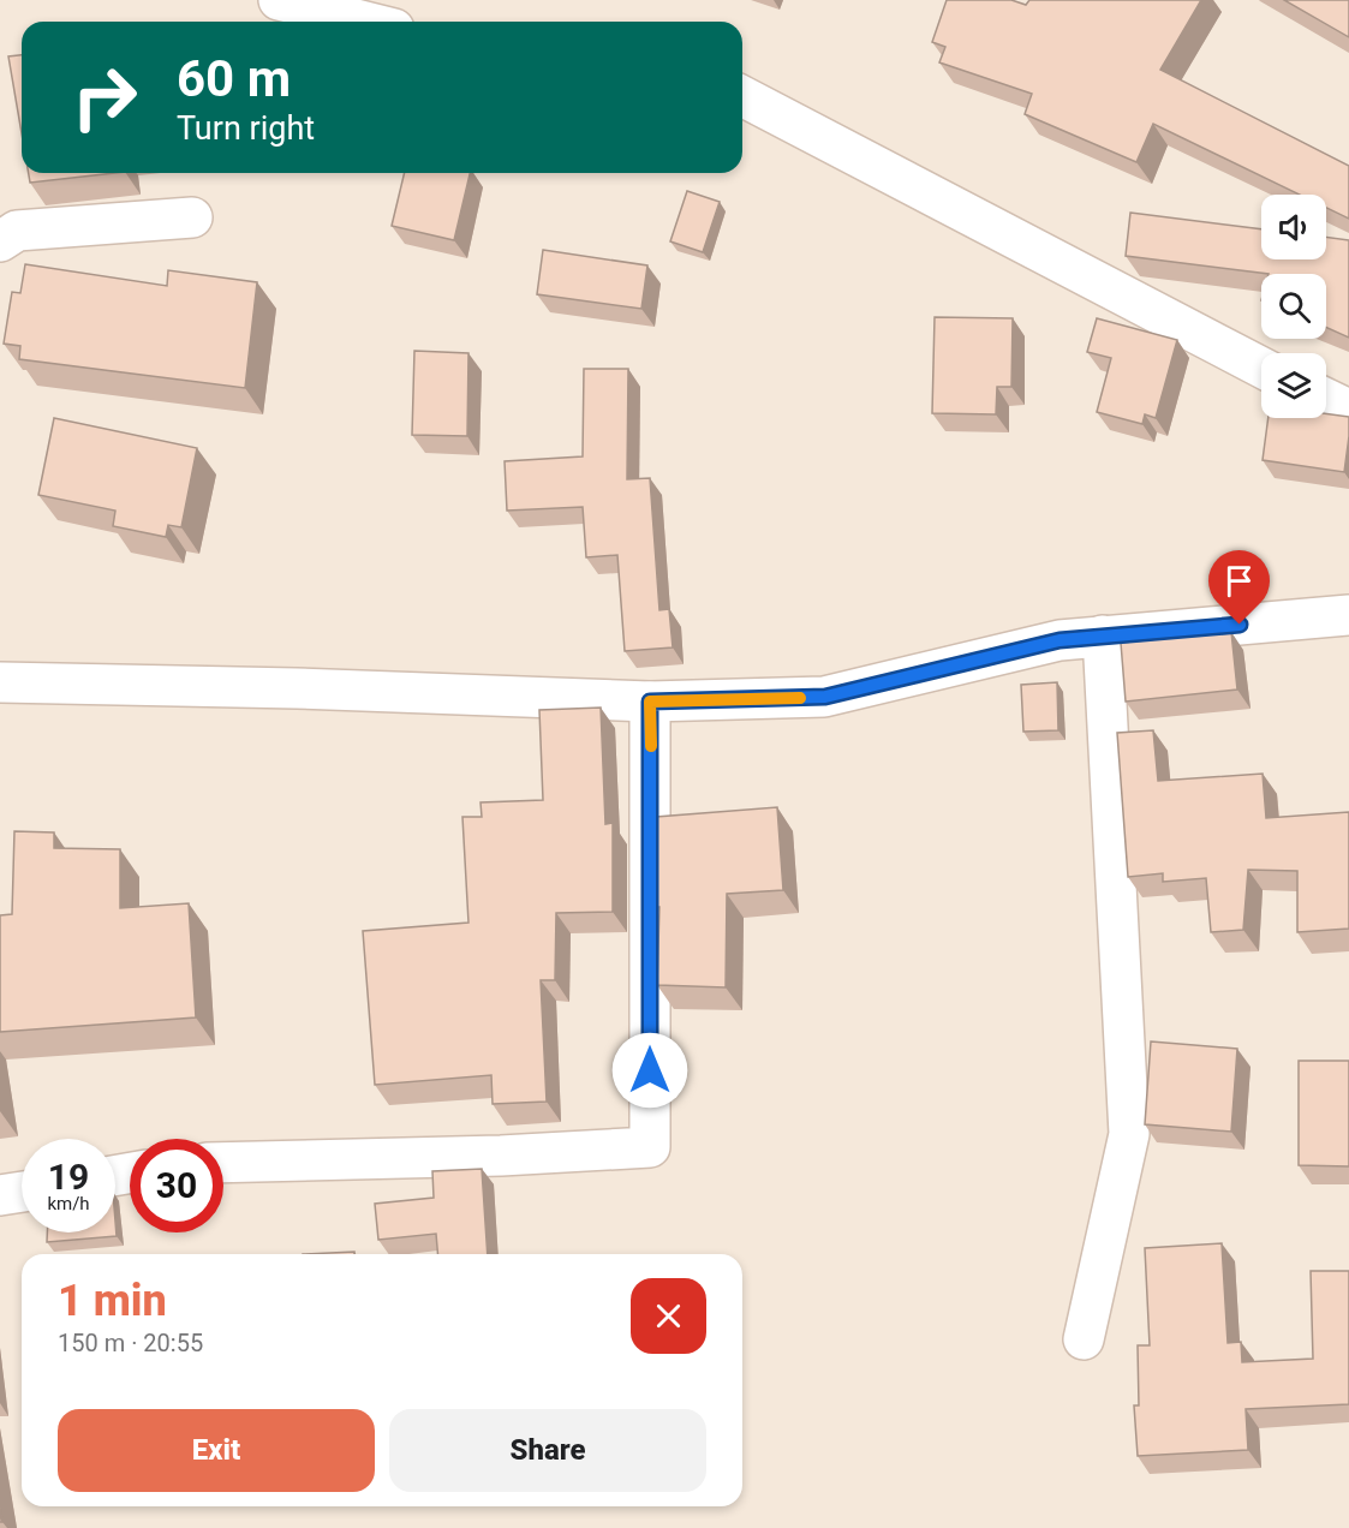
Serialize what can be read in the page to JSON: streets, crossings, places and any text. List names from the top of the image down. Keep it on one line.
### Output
{"page":{"turn":["60 m","Turn right"],"speed":"19 km/h","limit":"30","heading":["1 min","150 m · 20:55"],"buttons":["Exit","Share"]}}
